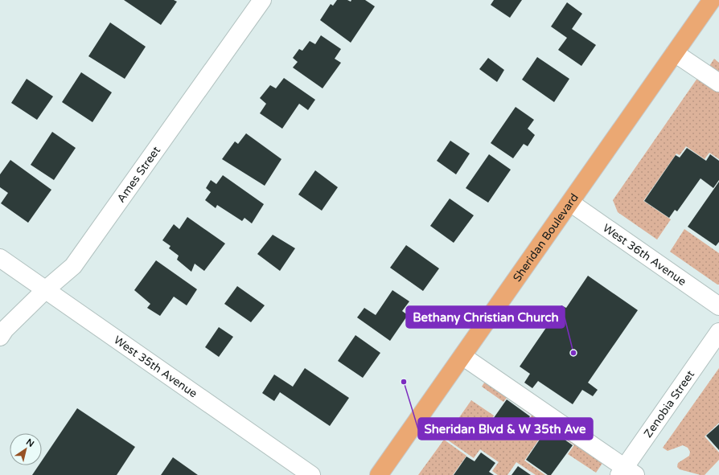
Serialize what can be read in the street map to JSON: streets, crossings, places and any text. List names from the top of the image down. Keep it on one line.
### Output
{"streets":{"main road":["Sheridan Boulevard"],"street":["Ames Street","West 36th Avenue","West 35th Avenue","Zenobia Street"]},"crossings":[["Ames Street","West 35th Avenue"],["Sheridan Boulevard","West 36th Avenue"]],"places":["Bethany Christian Church","Sheridan Blvd & W 35th Ave"],"north":"top right"}
